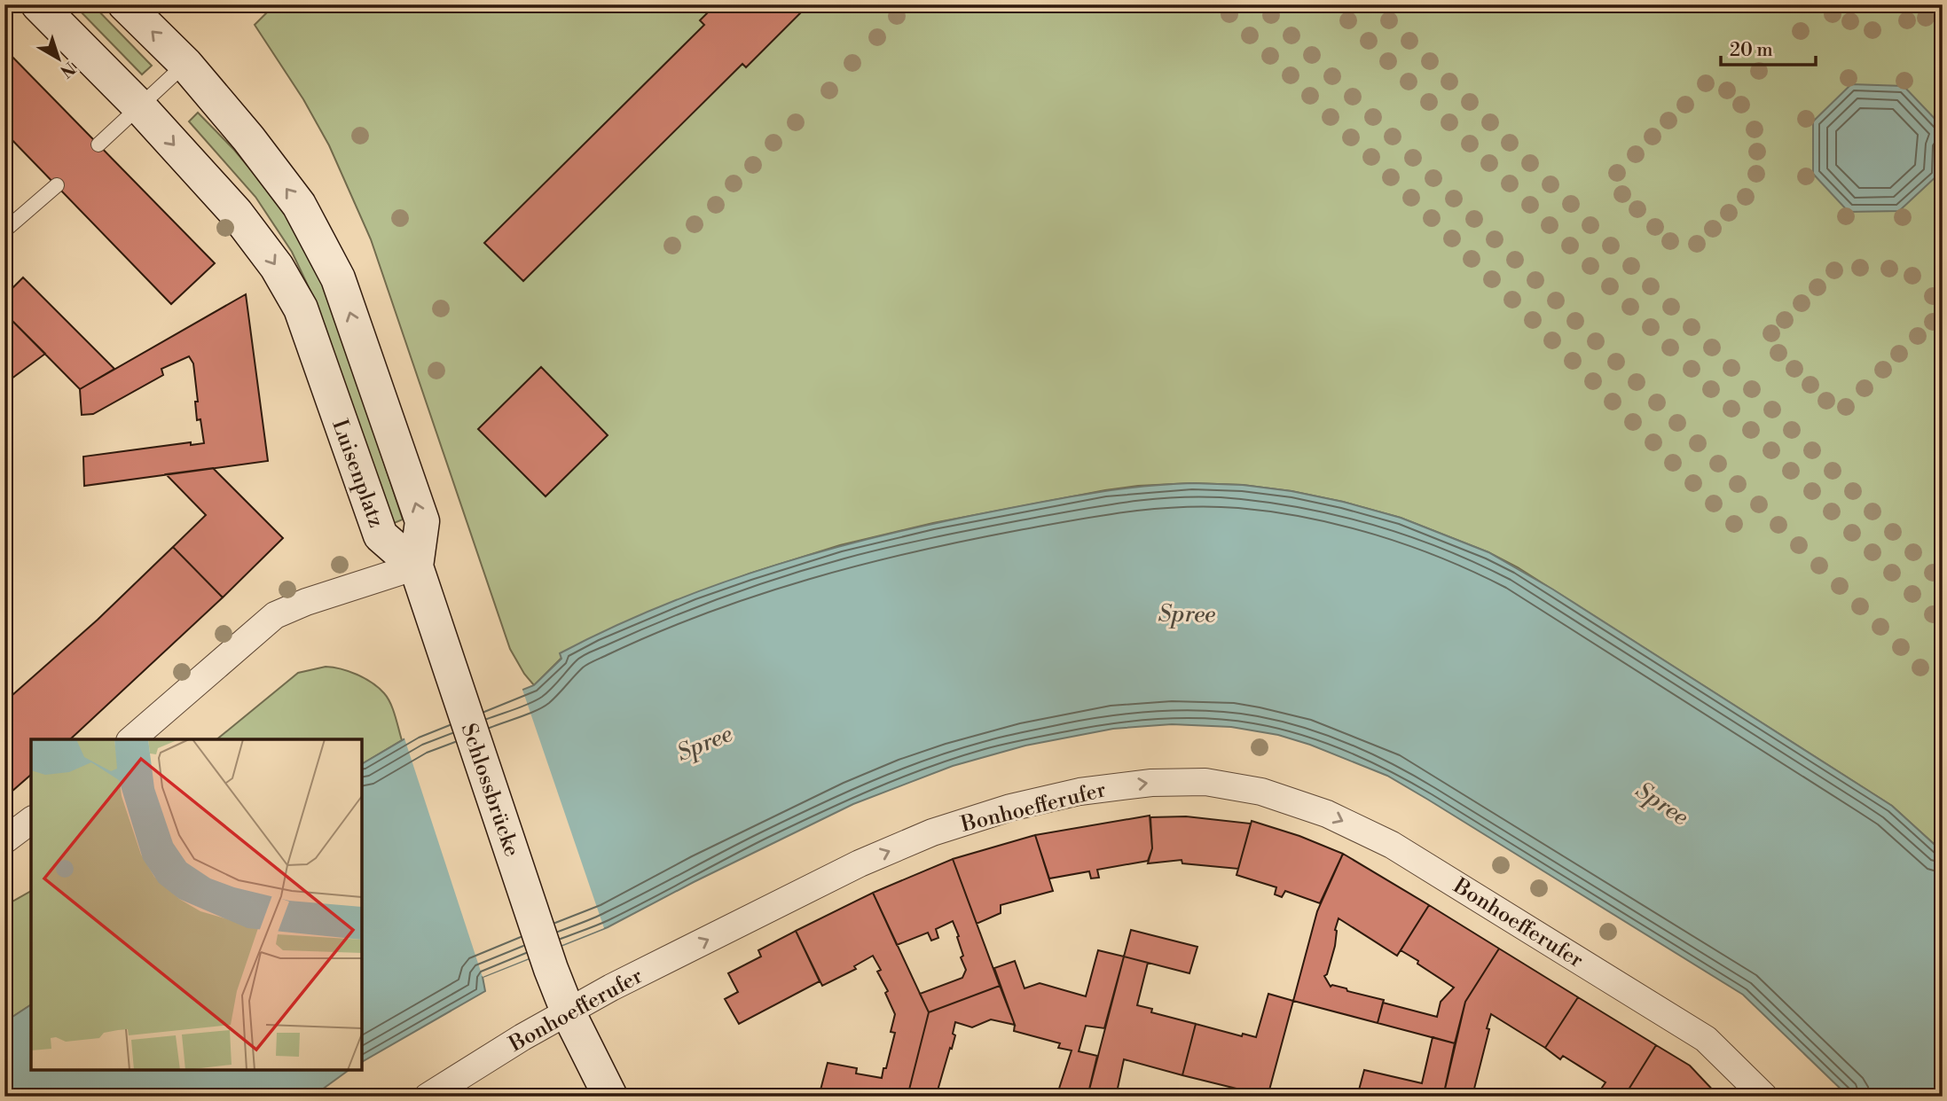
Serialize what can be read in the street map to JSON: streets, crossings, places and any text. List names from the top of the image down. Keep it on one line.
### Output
{"streets":{"main road":["Luisenplatz","Schlossbrücke"],"street":["Bonhoefferufer"]},"crossings":[["Luisenplatz","Schlossbrücke"],["Schlossbrücke","Bonhoefferufer"]],"one_way":["Bonhoefferufer"],"water":["Spree"],"scale_bar":"20 m","north":"bottom right"}
